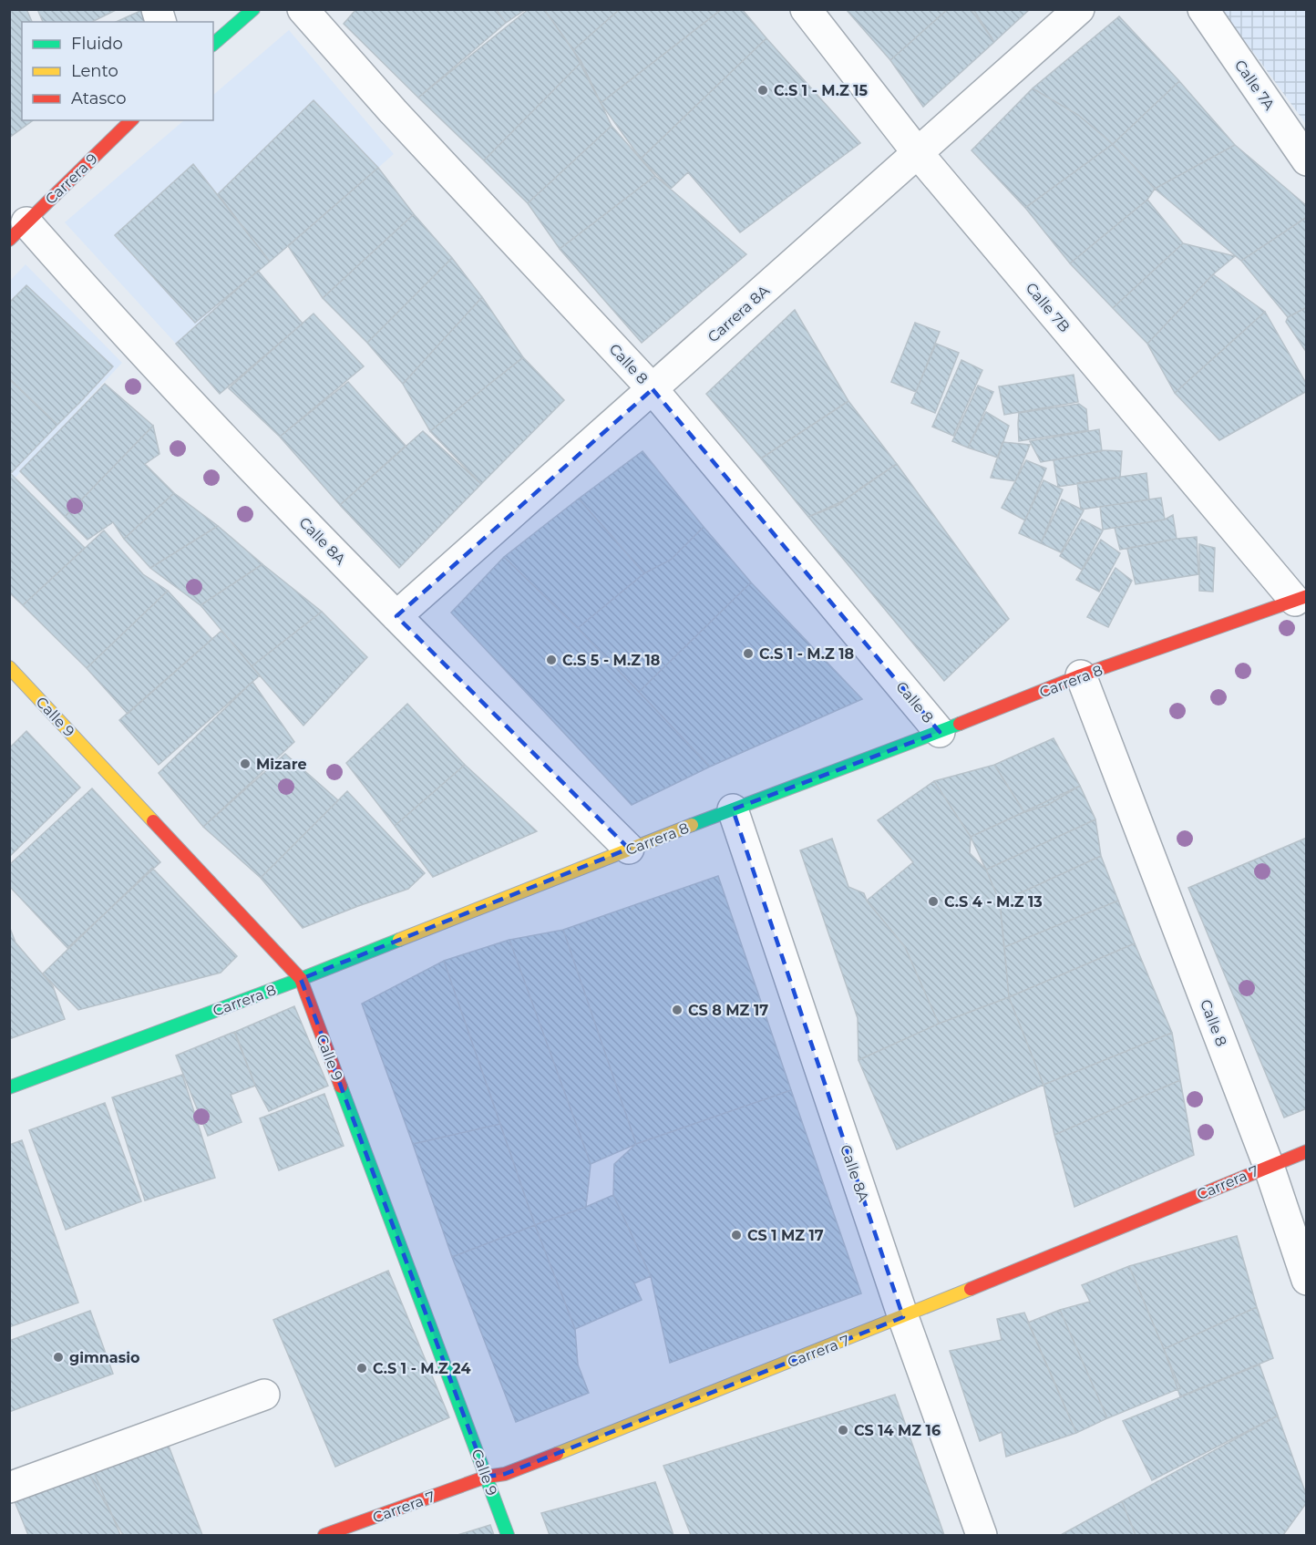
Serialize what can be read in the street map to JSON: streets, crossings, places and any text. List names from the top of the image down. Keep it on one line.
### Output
{"streets":{"street":["Calle 7A","Carrera 9","Calle 7B","Carrera 8A","Calle 8","Calle 8A","Carrera 8","Calle 9","Carrera 7"]},"crossings":[["Carrera 9","Calle 8A"],["Calle 7B","Carrera 8A"],["Calle 7B","Carrera 8"],["Carrera 8A","Calle 8"],["Carrera 8A","Calle 8A"],["Calle 8","Carrera 8"],["Calle 8","Carrera 7"],["Calle 8A","Carrera 8"],["Calle 8A","Carrera 7"],["Carrera 8","Calle 9"],["Calle 9","Carrera 7"]],"places":["C.S 1 - M.Z 15","C.S 1 - M.Z 18","C.S 5 - M.Z 18","Mizare","C.S 4 - M.Z 13","CS 8 MZ 17","CS 1 MZ 17","gimnasio","C.S 1 - M.Z 24","CS 14 MZ 16"],"legend":["Fluido","Lento","Atasco"]}
